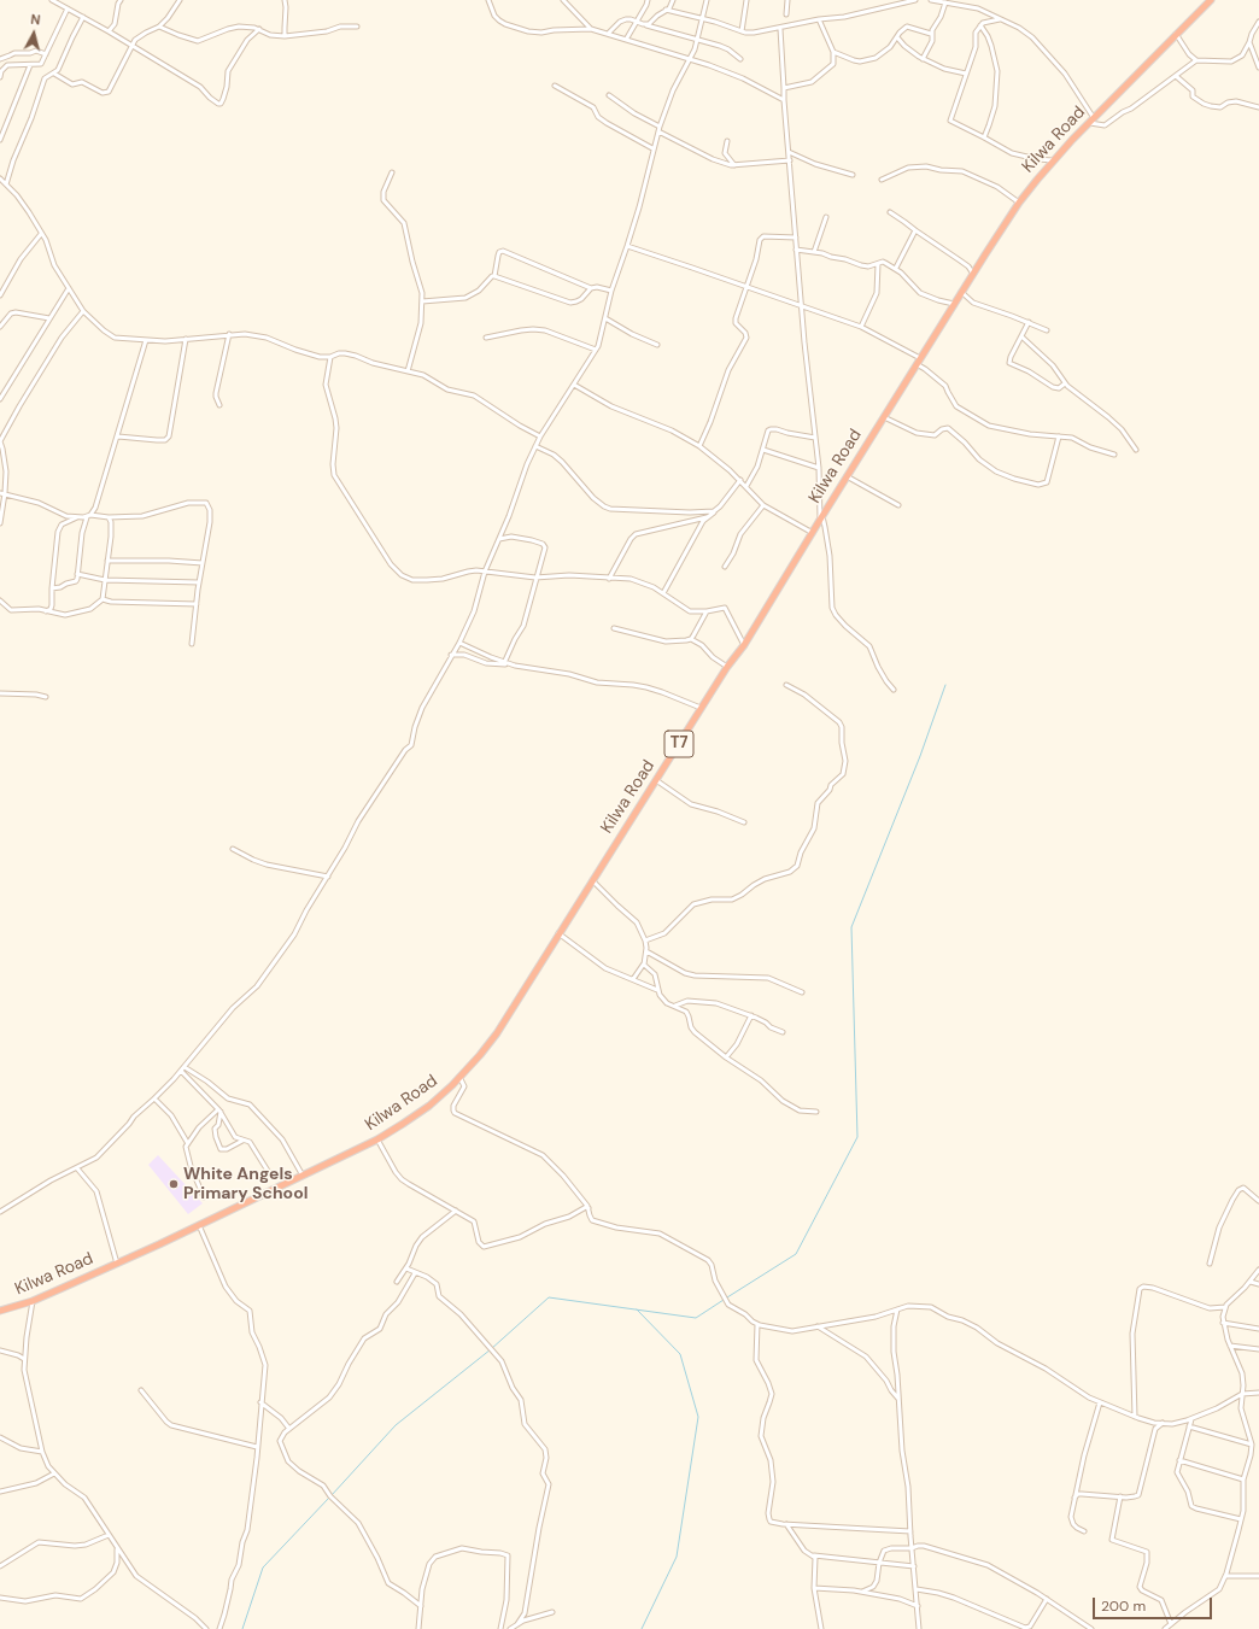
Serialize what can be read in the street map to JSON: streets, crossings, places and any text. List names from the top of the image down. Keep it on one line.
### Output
{"streets":{"highway":["Kilwa Road","T7"]},"places":["White Angels Primary School"],"scale_bar":"200 m","north":"top"}
